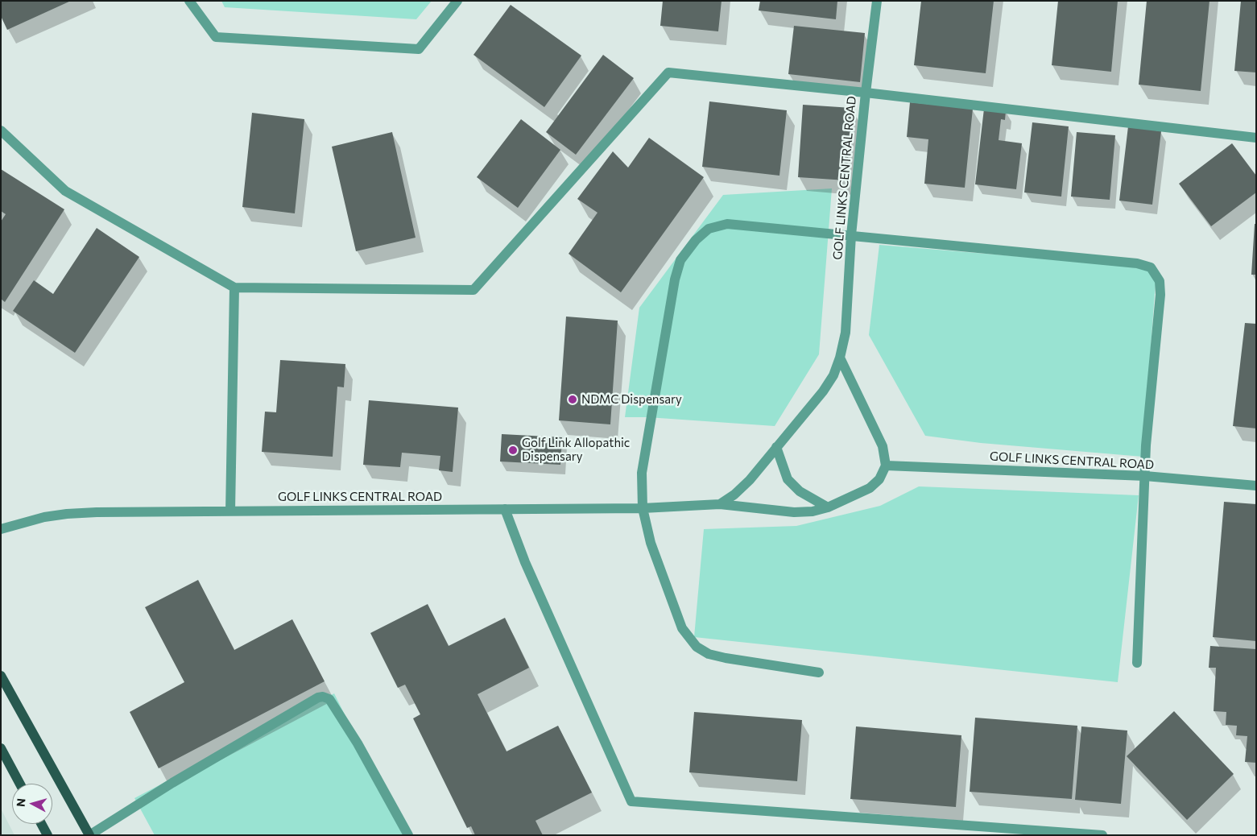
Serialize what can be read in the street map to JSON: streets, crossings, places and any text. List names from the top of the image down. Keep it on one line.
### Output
{"streets":{"street":["GOLF LINKS CENTRAL ROAD"]},"places":["NDMC Dispensary","Golf Link Allopathic Dispensary"],"north":"left"}
